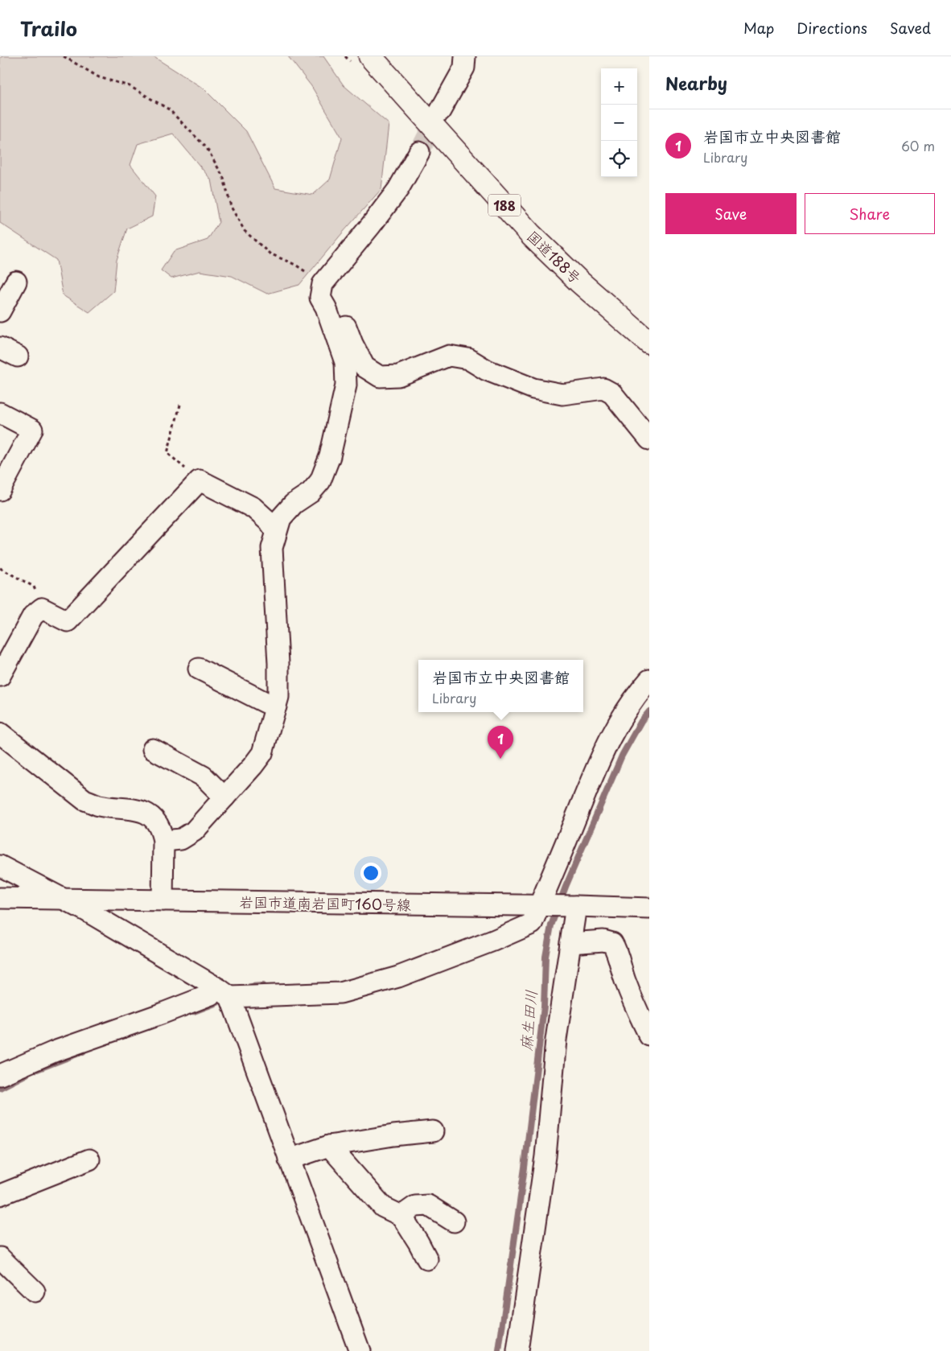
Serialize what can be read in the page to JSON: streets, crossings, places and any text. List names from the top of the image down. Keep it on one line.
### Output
{"streets":{"highway":["188","国道188号"],"street":["岩国市道南岩国町160号線"]},"water":["麻生田川"],"page":{"header":"Trailo","nav":["Map","Directions","Saved"],"heading":"Nearby","map_buttons":["+","−"],"list":[{"mark":"1","name":"岩国市立中央図書館","note":"Library","value":"60 m"}],"buttons":["Save","Share"],"popup":["岩国市立中央図書館","Library"],"pins":"1"}}
